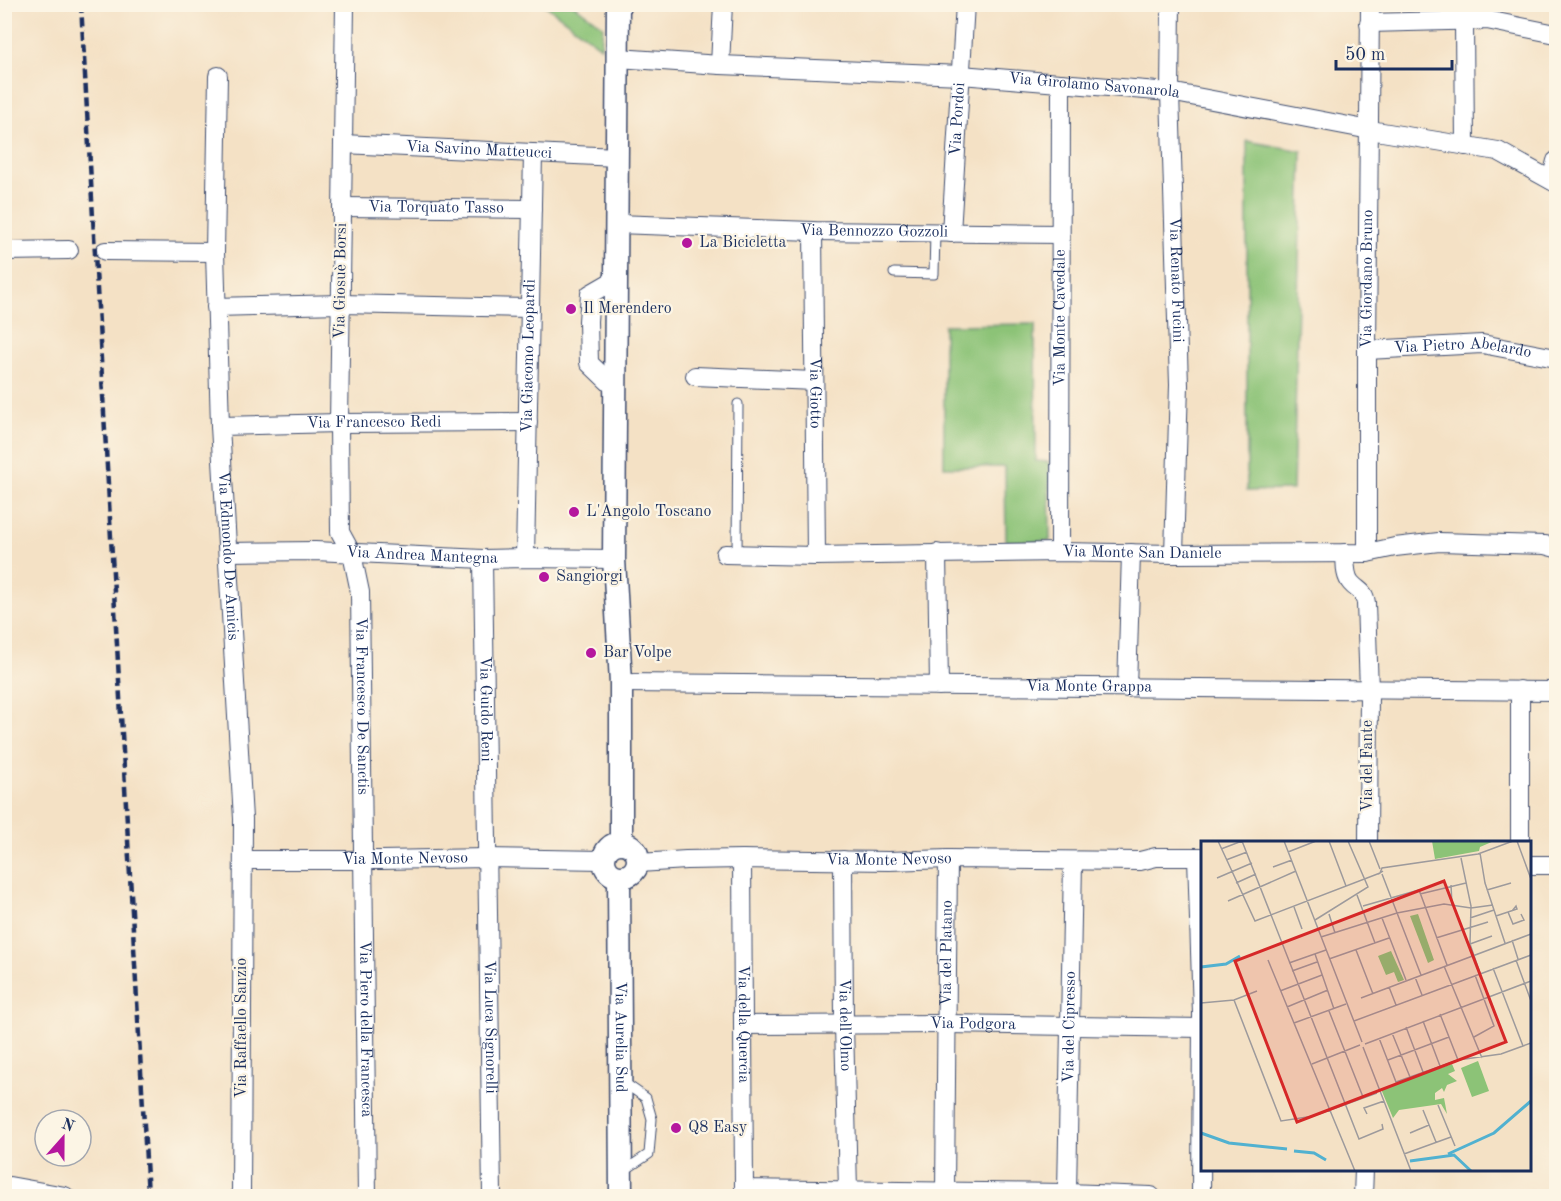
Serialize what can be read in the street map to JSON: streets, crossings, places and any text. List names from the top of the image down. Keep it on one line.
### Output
{"streets":{"street":["Via Girolamo Savonarola","Via Pordoi","Via Savino Matteucci","Via Torquato Tasso","Via Bennozzo Gozzoli","Via Renato Fucini","Via Giordano Bruno","Via Giosuè Borsi","Via Monte Cavedale","Via Pietro Abelardo","Via Giacomo Leopardi","Via Giotto","Via Francesco Redi","Via Monte San Daniele","Via Andrea Mantegna","Via Edmondo De Amicis","Via Monte Grappa","Via Francesco De Sanctis","Via Guido Reni","Via del Fante","Via Monte Nevoso","Via del Platano","Via della Quercia","Via dell'Olmo","Via Podgora","Via Luca Signorelli","Via del Cipresso","Via Raffaello Sanzio","Via Piero della Francesca","Via Aurelia Sud"]},"crossings":[["Via Girolamo Savonarola","Via Pordoi"],["Via Girolamo Savonarola","Via Renato Fucini"],["Via Girolamo Savonarola","Via Giordano Bruno"],["Via Girolamo Savonarola","Via Monte Cavedale"],["Via Pordoi","Via Bennozzo Gozzoli"],["Via Savino Matteucci","Via Giosuè Borsi"],["Via Savino Matteucci","Via Giacomo Leopardi"],["Via Torquato Tasso","Via Giosuè Borsi"],["Via Torquato Tasso","Via Giacomo Leopardi"],["Via Bennozzo Gozzoli","Via Monte Cavedale"],["Via Bennozzo Gozzoli","Via Giotto"],["Via Renato Fucini","Via Monte San Daniele"],["Via Giordano Bruno","Via Pietro Abelardo"],["Via Giordano Bruno","Via Monte San Daniele"],["Via Giosuè Borsi","Via Francesco Redi"],["Via Giosuè Borsi","Via Andrea Mantegna"],["Via Giosuè Borsi","Via Francesco De Sanctis"],["Via Monte Cavedale","Via Monte San Daniele"],["Via Giacomo Leopardi","Via Francesco Redi"],["Via Giacomo Leopardi","Via Andrea Mantegna"],["Via Giotto","Via Monte San Daniele"],["Via Francesco Redi","Via Edmondo De Amicis"],["Via Monte San Daniele","Via del Fante"],["Via Andrea Mantegna","Via Edmondo De Amicis"],["Via Andrea Mantegna","Via Francesco De Sanctis"],["Via Andrea Mantegna","Via Guido Reni"],["Via Edmondo De Amicis","Via Monte Nevoso"],["Via Edmondo De Amicis","Via Raffaello Sanzio"],["Via Monte Grappa","Via del Fante"],["Via Francesco De Sanctis","Via Monte Nevoso"],["Via Francesco De Sanctis","Via Piero della Francesca"],["Via Guido Reni","Via Monte Nevoso"],["Via Guido Reni","Via Luca Signorelli"],["Via Monte Nevoso","Via del Platano"],["Via Monte Nevoso","Via della Quercia"],["Via Monte Nevoso","Via dell'Olmo"],["Via Monte Nevoso","Via Luca Signorelli"],["Via Monte Nevoso","Via del Cipresso"],["Via Monte Nevoso","Via Raffaello Sanzio"],["Via Monte Nevoso","Via Piero della Francesca"],["Via Monte Nevoso","Via Aurelia Sud"],["Via del Platano","Via Podgora"],["Via della Quercia","Via dell'Olmo"],["Via della Quercia","Via Podgora"],["Via dell'Olmo","Via Podgora"],["Via Podgora","Via del Cipresso"]],"places":["La Bicicletta","Il Merendero","L'Angolo Toscano","Sangiorgi","Bar Volpe","Q8 Easy"],"scale_bar":"50 m","north":"top"}
